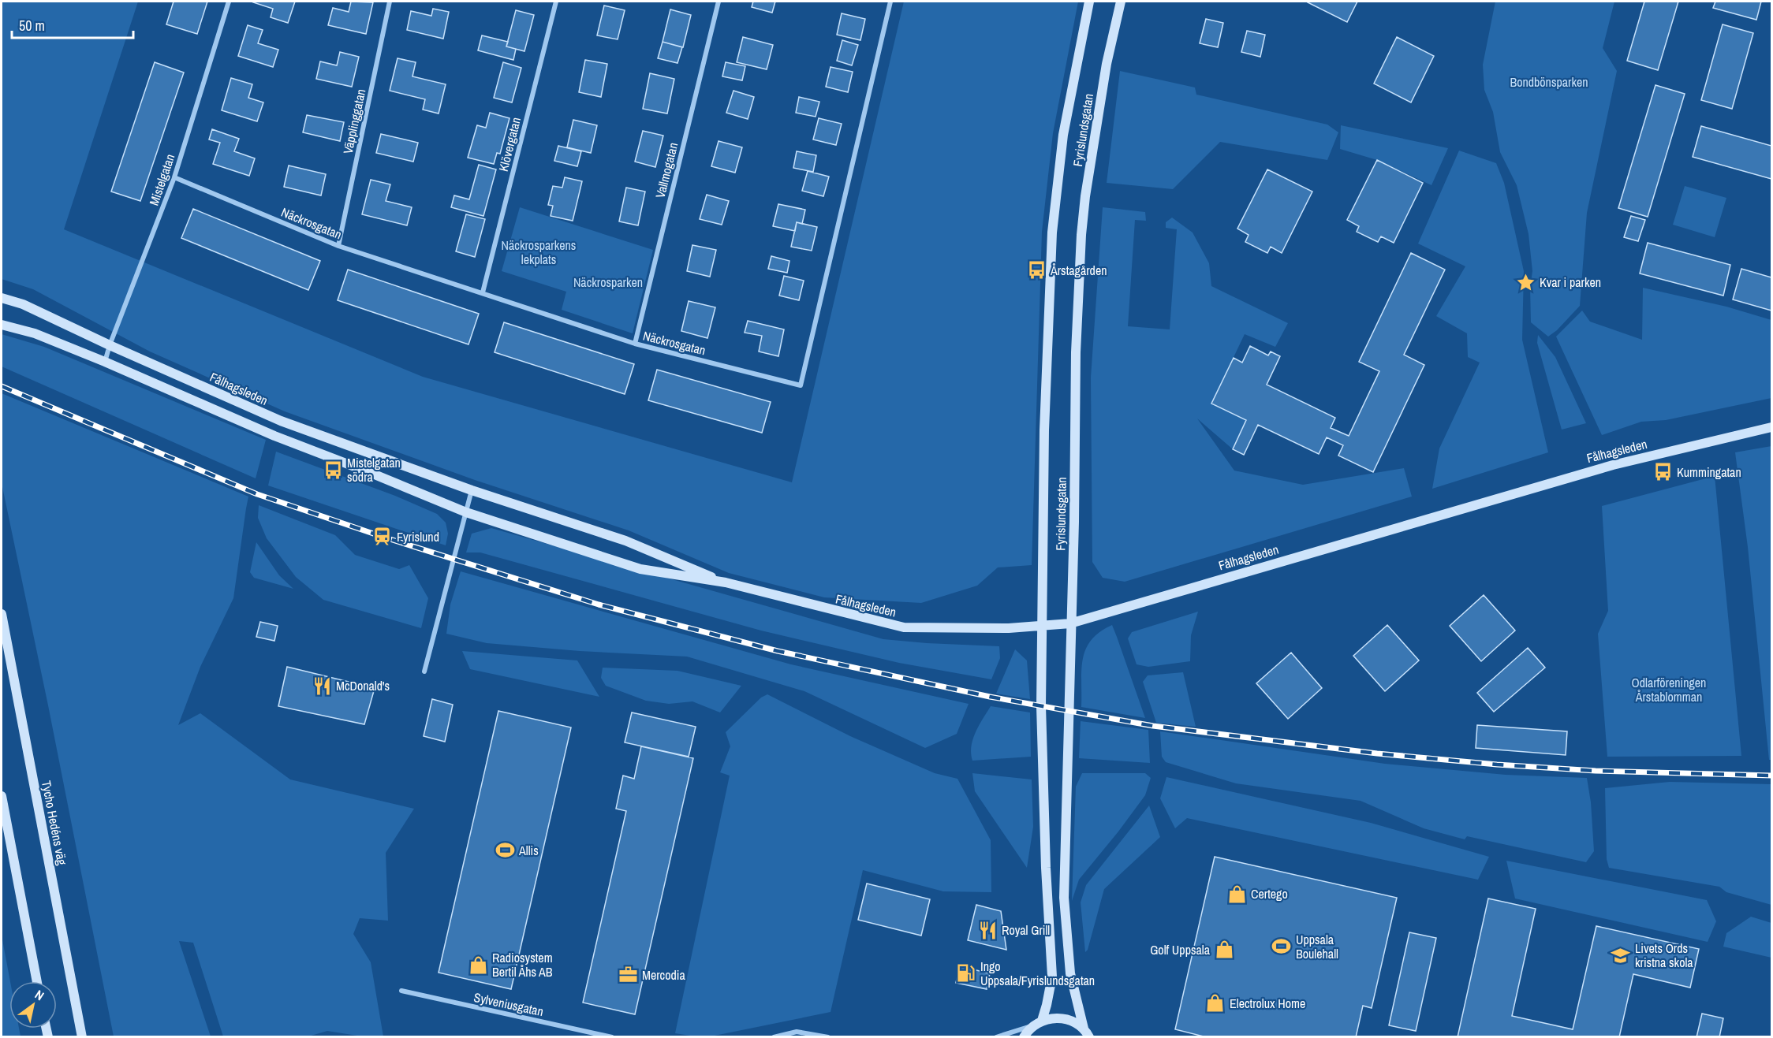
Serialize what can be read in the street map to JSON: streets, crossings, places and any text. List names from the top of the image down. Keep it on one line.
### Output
{"streets":{"main road":["Fyrislundsgatan","Fålhagsleden","Tycho Hedéns väg"],"street":["Väpplinggatan","Klövergatan","Vallmogatan","Mistelgatan","Näckrosgatan","Sylveniusgatan"]},"crossings":[["Väpplinggatan","Näckrosgatan"],["Fyrislundsgatan","Fålhagsleden"],["Klövergatan","Näckrosgatan"],["Vallmogatan","Näckrosgatan"],["Mistelgatan","Näckrosgatan"],["Mistelgatan","Fålhagsleden"]],"parks":["Bondbönsparken","Näckrosparkens lekplats","Näckrosparken","Odlarföreningen Årstablomman"],"places":{"bus stop":["Årstagården","Mistelgatan södra","Kummingatan"],"place":["Kvar i parken"],"station":["Fyrislund"],"restaurant":["McDonald's","Royal Grill"],"sports":["Allis","Uppsala Boulehall"],"shop":["Certego","Golf Uppsala","Radiosystem Bertil Åhs AB","Electrolux Home"],"school or university":["Livets Ords kristna skola"],"fuel station":["Ingo Uppsala/Fyrislundsgatan"],"office":["Mercodia"]},"scale_bar":"50 m","north":"top right"}
